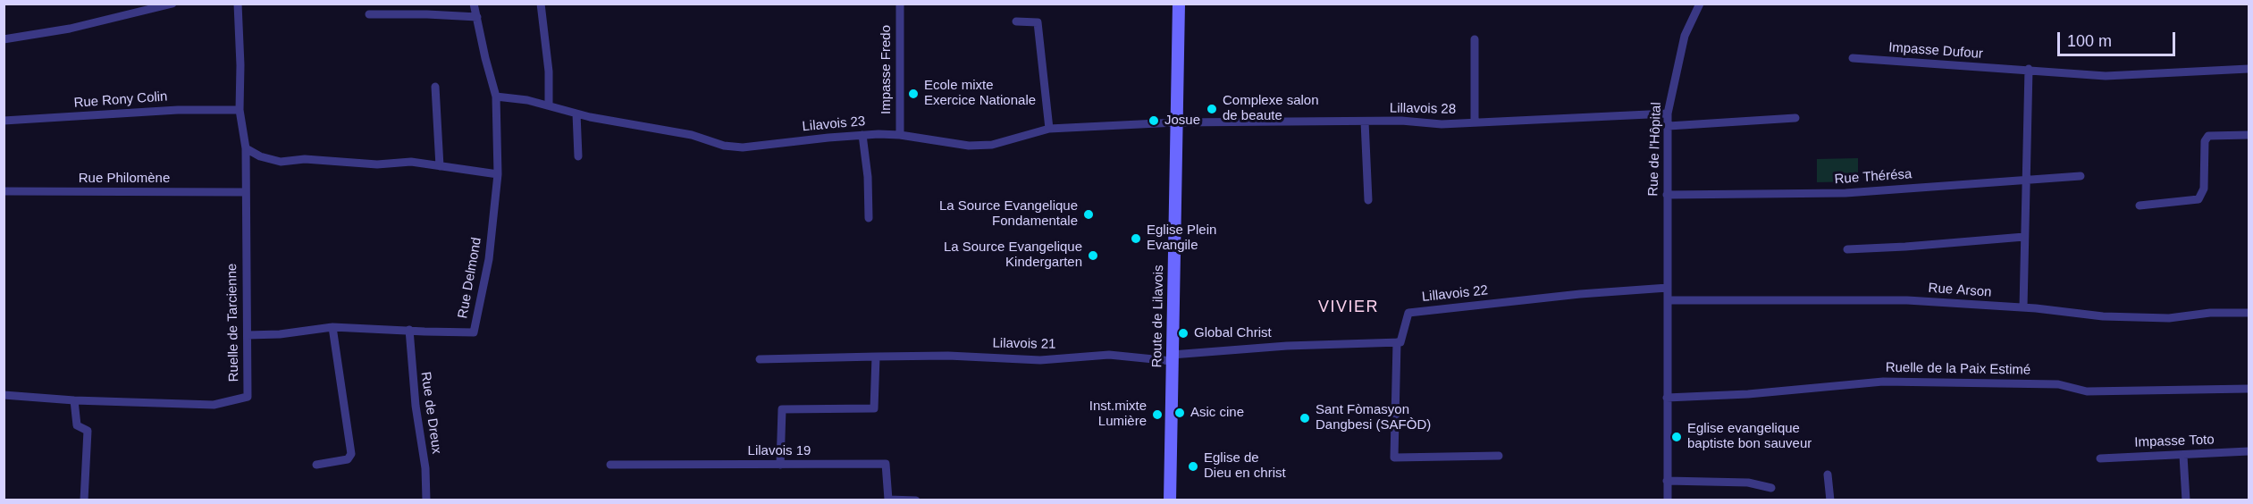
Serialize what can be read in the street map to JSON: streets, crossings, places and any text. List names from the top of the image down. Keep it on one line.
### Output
{"streets":{"main road":["Route de Lilavois"],"street":["Impasse Dufour","Impasse Fredo","Rue Rony Colin","Lillavois 28","Lilavois 23","Rue de l'Hôpital","Rue Thérésa","Rue Philomène","Rue Delmond","Rue Arson","Lillavois 22","Ruelle de Tarcienne","Lilavois 21","Ruelle de la Paix Estimé","Rue de Dreux","Impasse Toto","Lilavois 19"]},"crossings":[["Impasse Fredo","Lilavois 23"],["Rue Rony Colin","Ruelle de Tarcienne"],["Lillavois 28","Lilavois 23"],["Lillavois 28","Rue de l'Hôpital"],["Lillavois 28","Route de Lilavois"],["Lilavois 23","Rue Delmond"],["Lilavois 23","Route de Lilavois"],["Rue de l'Hôpital","Rue Thérésa"],["Rue de l'Hôpital","Rue Arson"],["Rue de l'Hôpital","Lillavois 22"],["Rue de l'Hôpital","Ruelle de la Paix Estimé"],["Rue Philomène","Ruelle de Tarcienne"],["Rue Delmond","Ruelle de Tarcienne"],["Rue Delmond","Rue de Dreux"],["Route de Lilavois","Lilavois 21"]],"districts":["VIVIER"],"places":["Ecole mixte Exercice Nationale","Complexe salon de beaute","Josue","La Source Evangelique Fondamentale","Eglise Plein Evangile","La Source Evangelique Kindergarten","Global Christ","Asic cine","Inst.mixte Lumière","Sant Fòmasyon Dangbesi (SAFÒD)","Eglise evangelique baptiste bon sauveur","Eglise de Dieu en christ"],"scale_bar":"100 m"}
